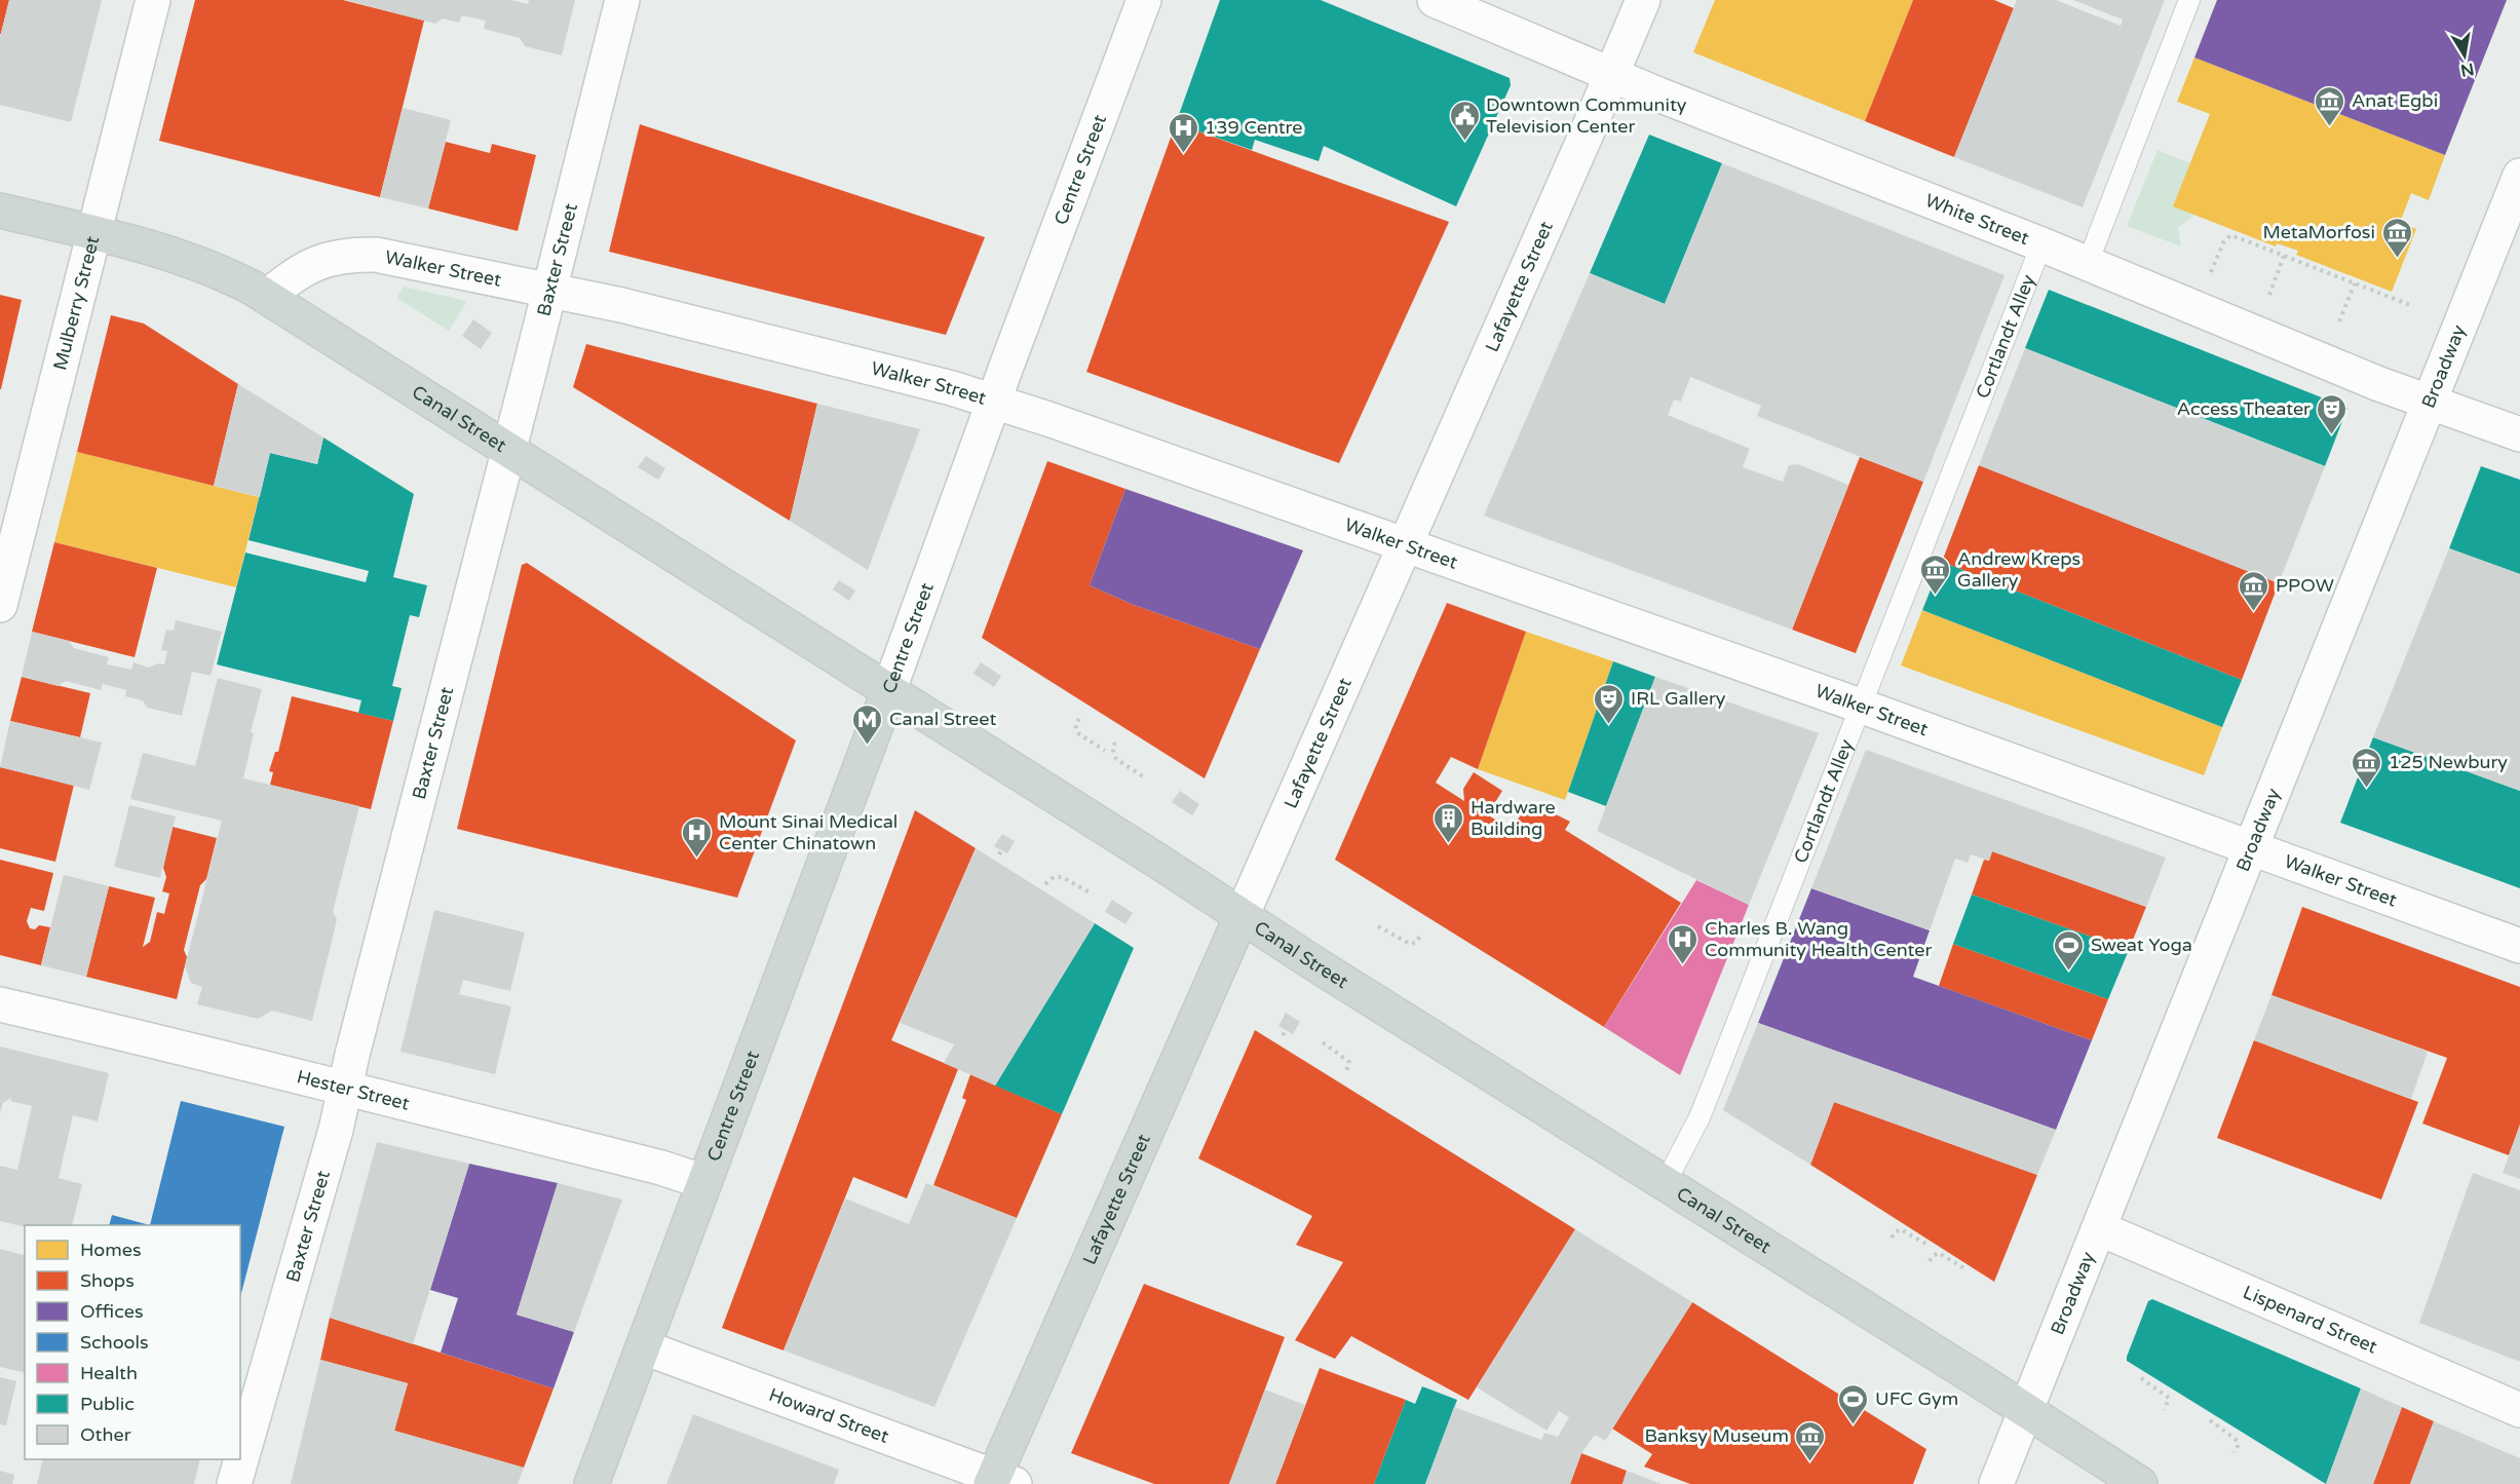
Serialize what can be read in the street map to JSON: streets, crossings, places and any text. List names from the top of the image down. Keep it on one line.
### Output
{"streets":{"main road":["Centre Street","Lafayette Street","Canal Street"],"street":["White Street","Baxter Street","Walker Street","Mulberry Street","Broadway","Hester Street","Lispenard Street","Howard Street"],"lane":["Cortlandt Alley"]},"crossings":[["Centre Street","Walker Street"],["Centre Street","Canal Street"],["Centre Street","Hester Street"],["Centre Street","Howard Street"],["White Street","Lafayette Street"],["White Street","Cortlandt Alley"],["White Street","Broadway"],["Baxter Street","Walker Street"],["Baxter Street","Canal Street"],["Baxter Street","Hester Street"],["Walker Street","Lafayette Street"],["Walker Street","Cortlandt Alley"],["Walker Street","Broadway"],["Walker Street","Canal Street"],["Lafayette Street","Canal Street"],["Lafayette Street","Howard Street"],["Mulberry Street","Canal Street"],["Cortlandt Alley","Canal Street"],["Broadway","Canal Street"],["Broadway","Lispenard Street"]],"places":{"museum":["Anat Egbi","MetaMorfosi","Andrew Kreps Gallery","PPOW","125 Newbury","Banksy Museum"],"public building":["Downtown Community Television Center"],"hospital":["139 Centre","Mount Sinai Medical Center Chinatown","Charles B. Wang Community Health Center"],"theatre":["Access Theater","IRL Gallery"],"metro station":["Canal Street"],"building":["Hardware Building"],"sports":["Sweat Yoga","UFC Gym"]},"legend":["Homes","Shops","Offices","Schools","Health","Public","Other"],"north":"bottom"}
